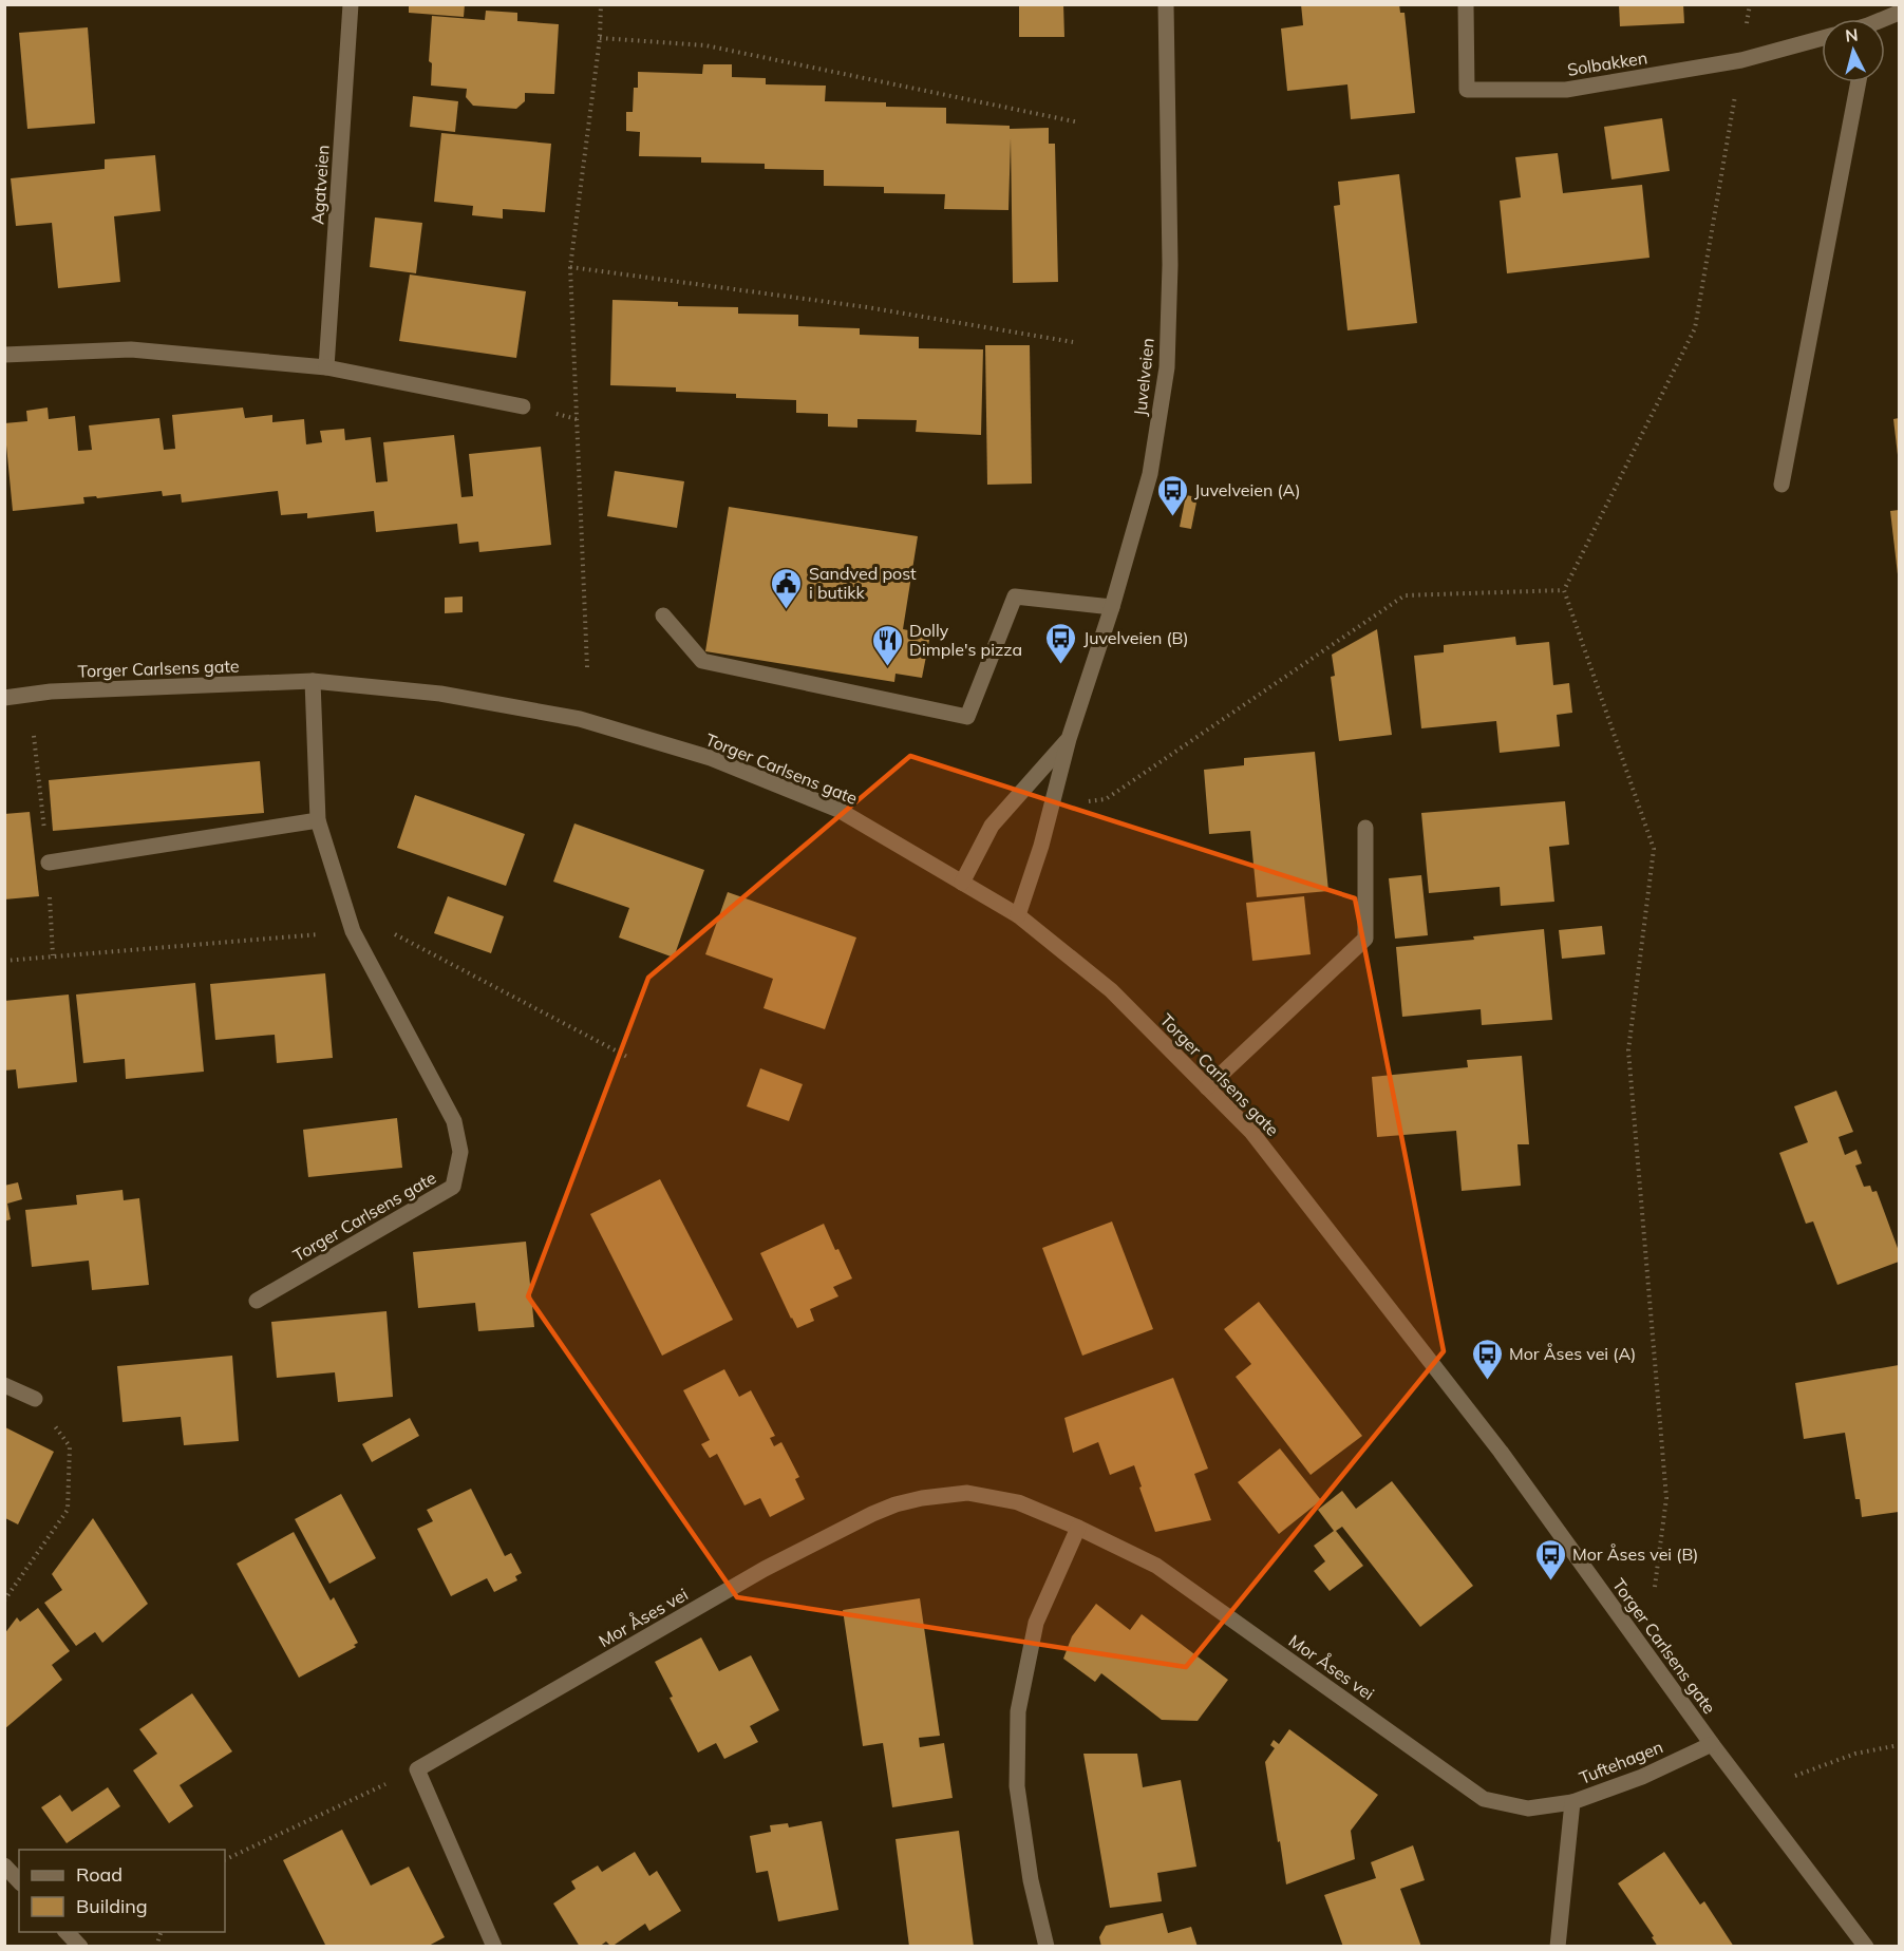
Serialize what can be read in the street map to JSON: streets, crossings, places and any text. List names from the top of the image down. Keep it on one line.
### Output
{"streets":{"street":["Solbakken","Agatveien","Juvelveien","Torger Carlsens gate","Mor Åses vei","Tuftehagen"]},"crossings":[["Juvelveien","Torger Carlsens gate"],["Torger Carlsens gate","Tuftehagen"],["Mor Åses vei","Tuftehagen"]],"places":{"bus stop":["Juvelveien (A)","Juvelveien (B)","Mor Åses vei (A)","Mor Åses vei (B)"],"public building":["Sandved post i butikk"],"restaurant":["Dolly Dimple's pizza"]},"legend":["Road","Building"],"north":"top"}
